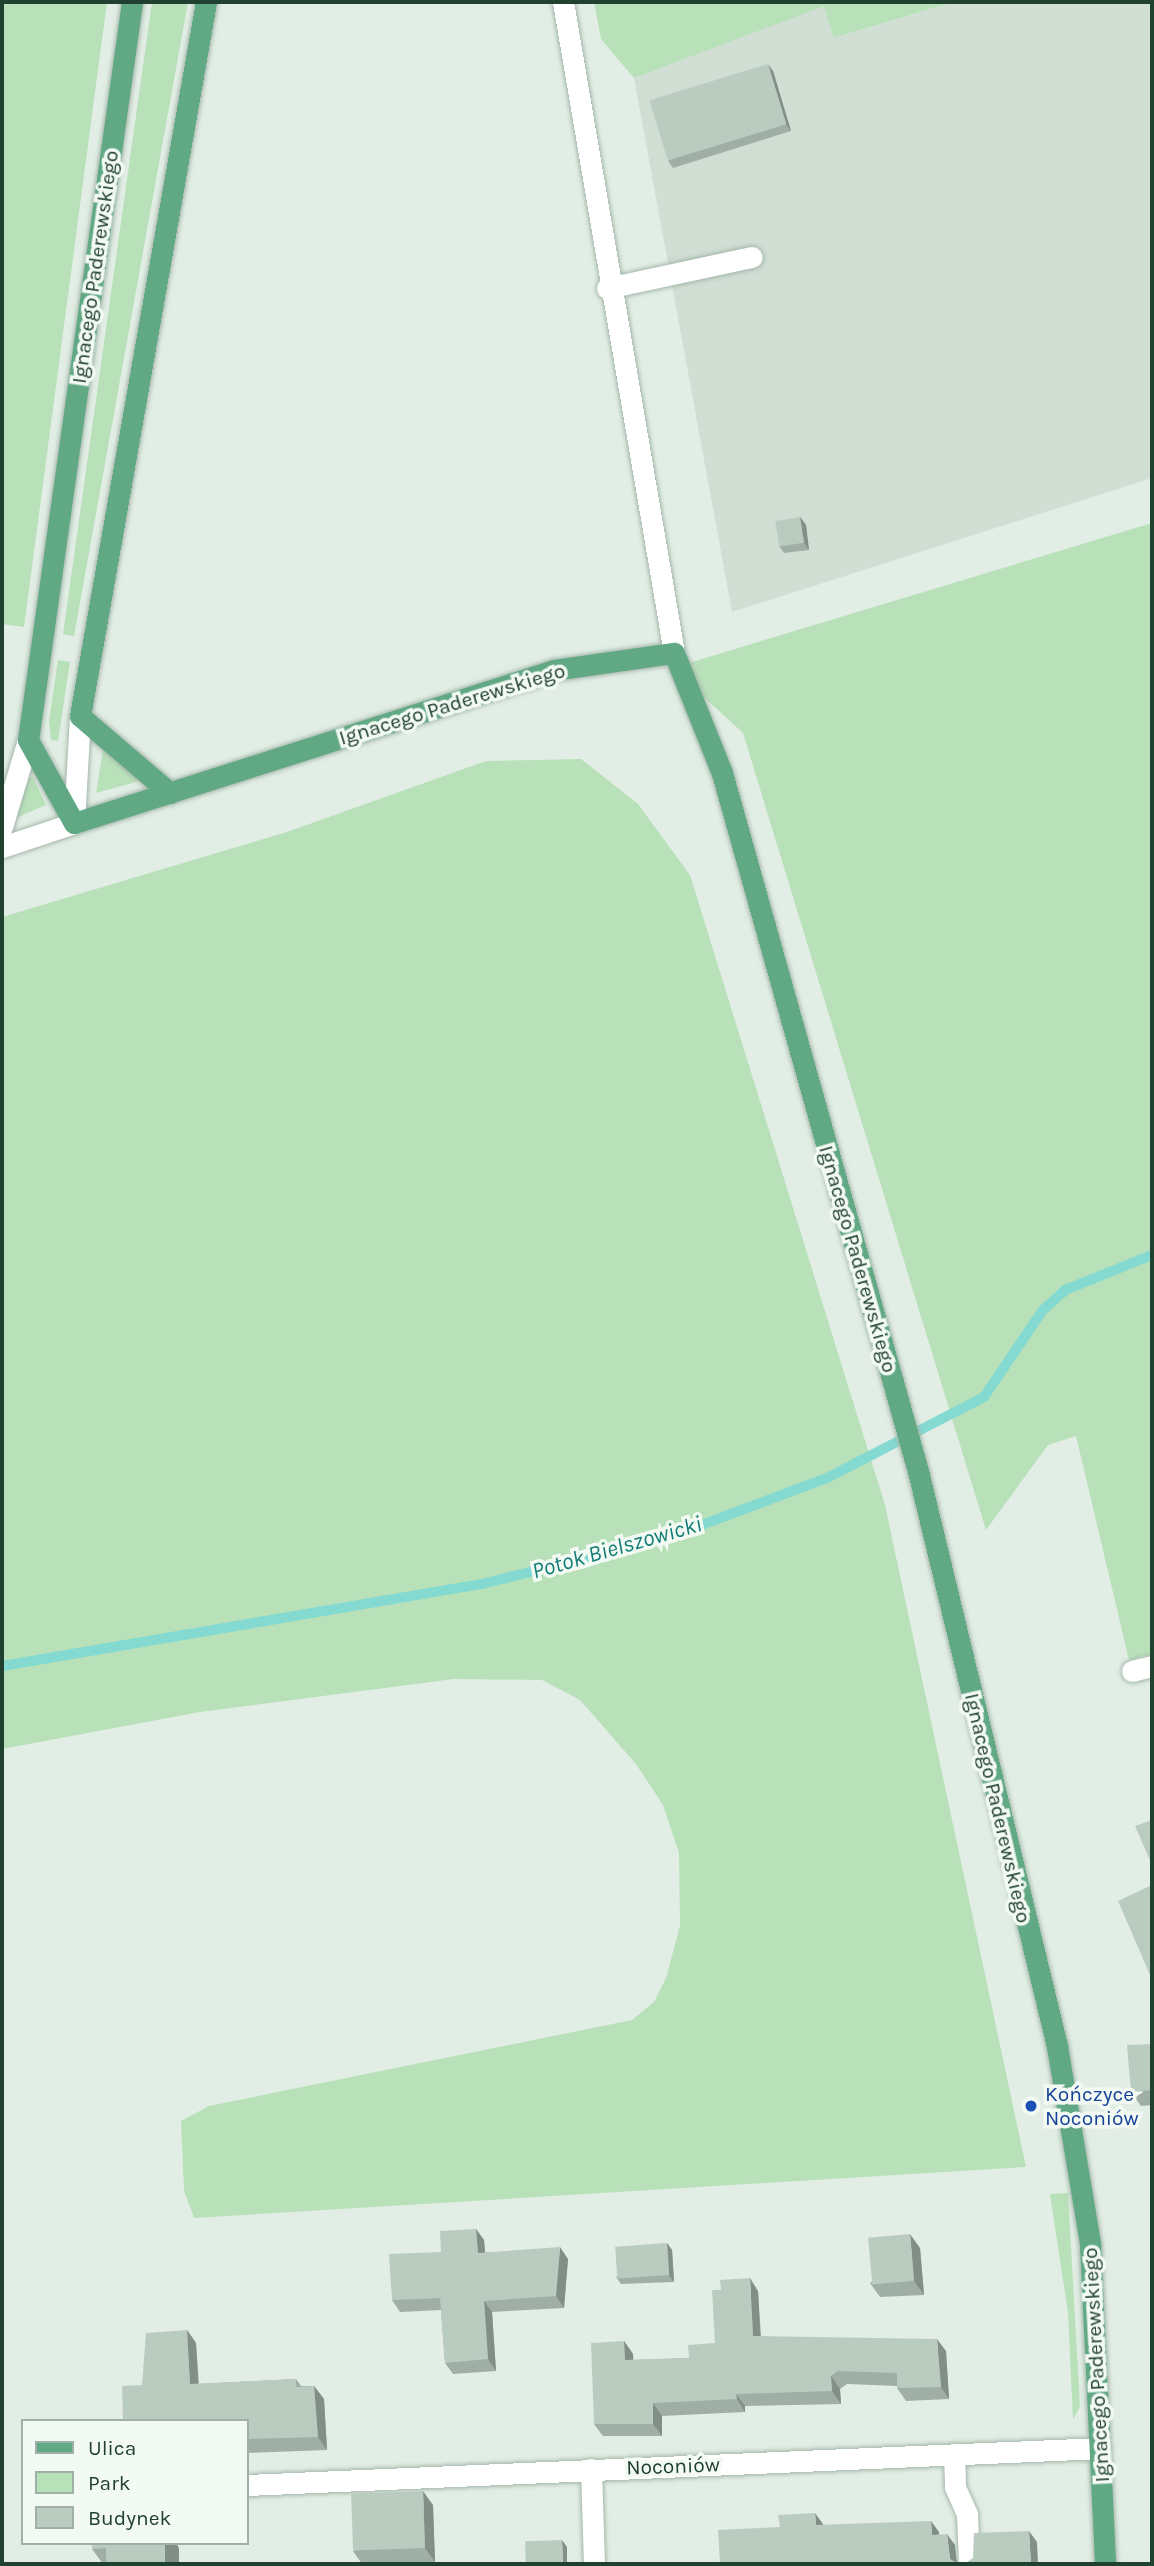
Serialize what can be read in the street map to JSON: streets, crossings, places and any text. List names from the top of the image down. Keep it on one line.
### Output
{"streets":{"main road":["Ignacego Paderewskiego"],"street":["Noconiów"]},"crossings":[["Ignacego Paderewskiego","Noconiów"]],"water":["Potok Bielszowicki"],"places":["Kończyce Noconiów"],"legend":["Ulica","Park","Budynek"]}
